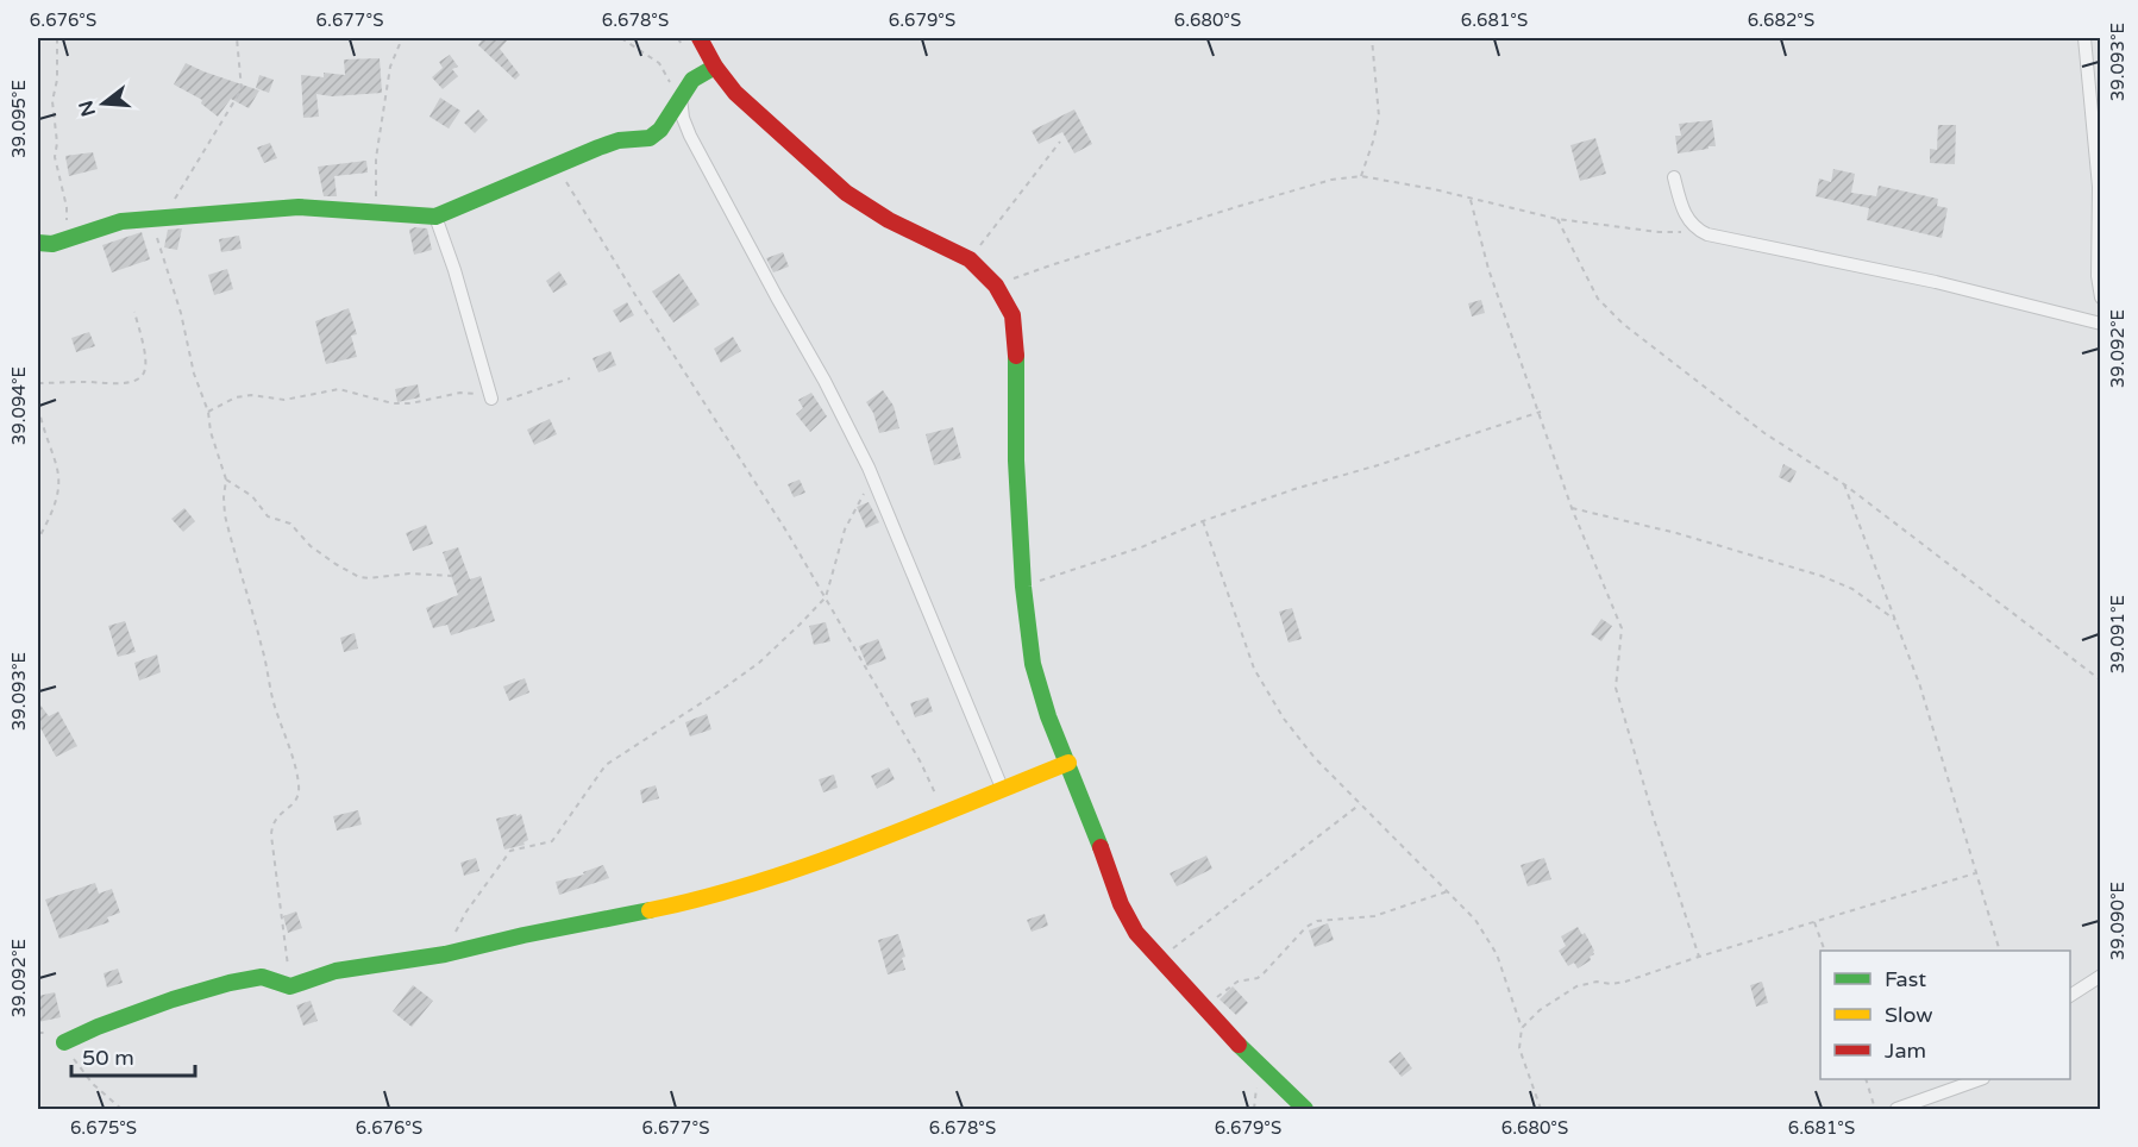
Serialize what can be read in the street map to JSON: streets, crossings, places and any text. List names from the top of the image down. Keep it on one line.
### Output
{"legend":["Fast","Slow","Jam"],"scale_bar":"50 m","north":"left","coordinates":["6.676°S","6.677°S","6.678°S","6.679°S","6.680°S","6.681°S","6.682°S","39.093°E","39.095°E","39.092°E","39.094°E","39.091°E","39.090°E","6.675°S"]}
